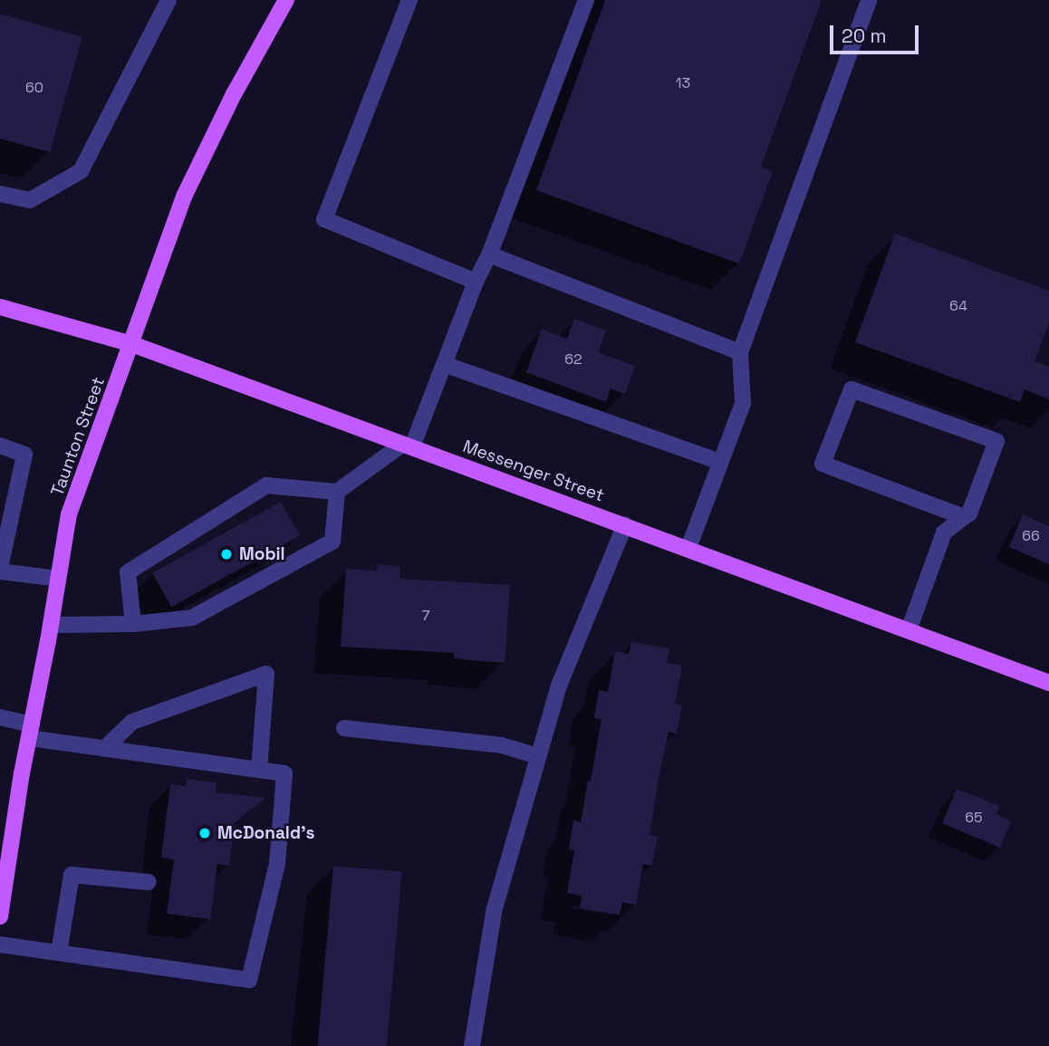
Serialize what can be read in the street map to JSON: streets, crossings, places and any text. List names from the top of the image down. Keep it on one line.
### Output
{"streets":{"main road":["Taunton Street","Messenger Street"]},"crossings":[["Taunton Street","Messenger Street"]],"places":["Mobil","McDonald's"],"house_numbers":["13","60","64","62","66","7","65"],"scale_bar":"20 m"}
